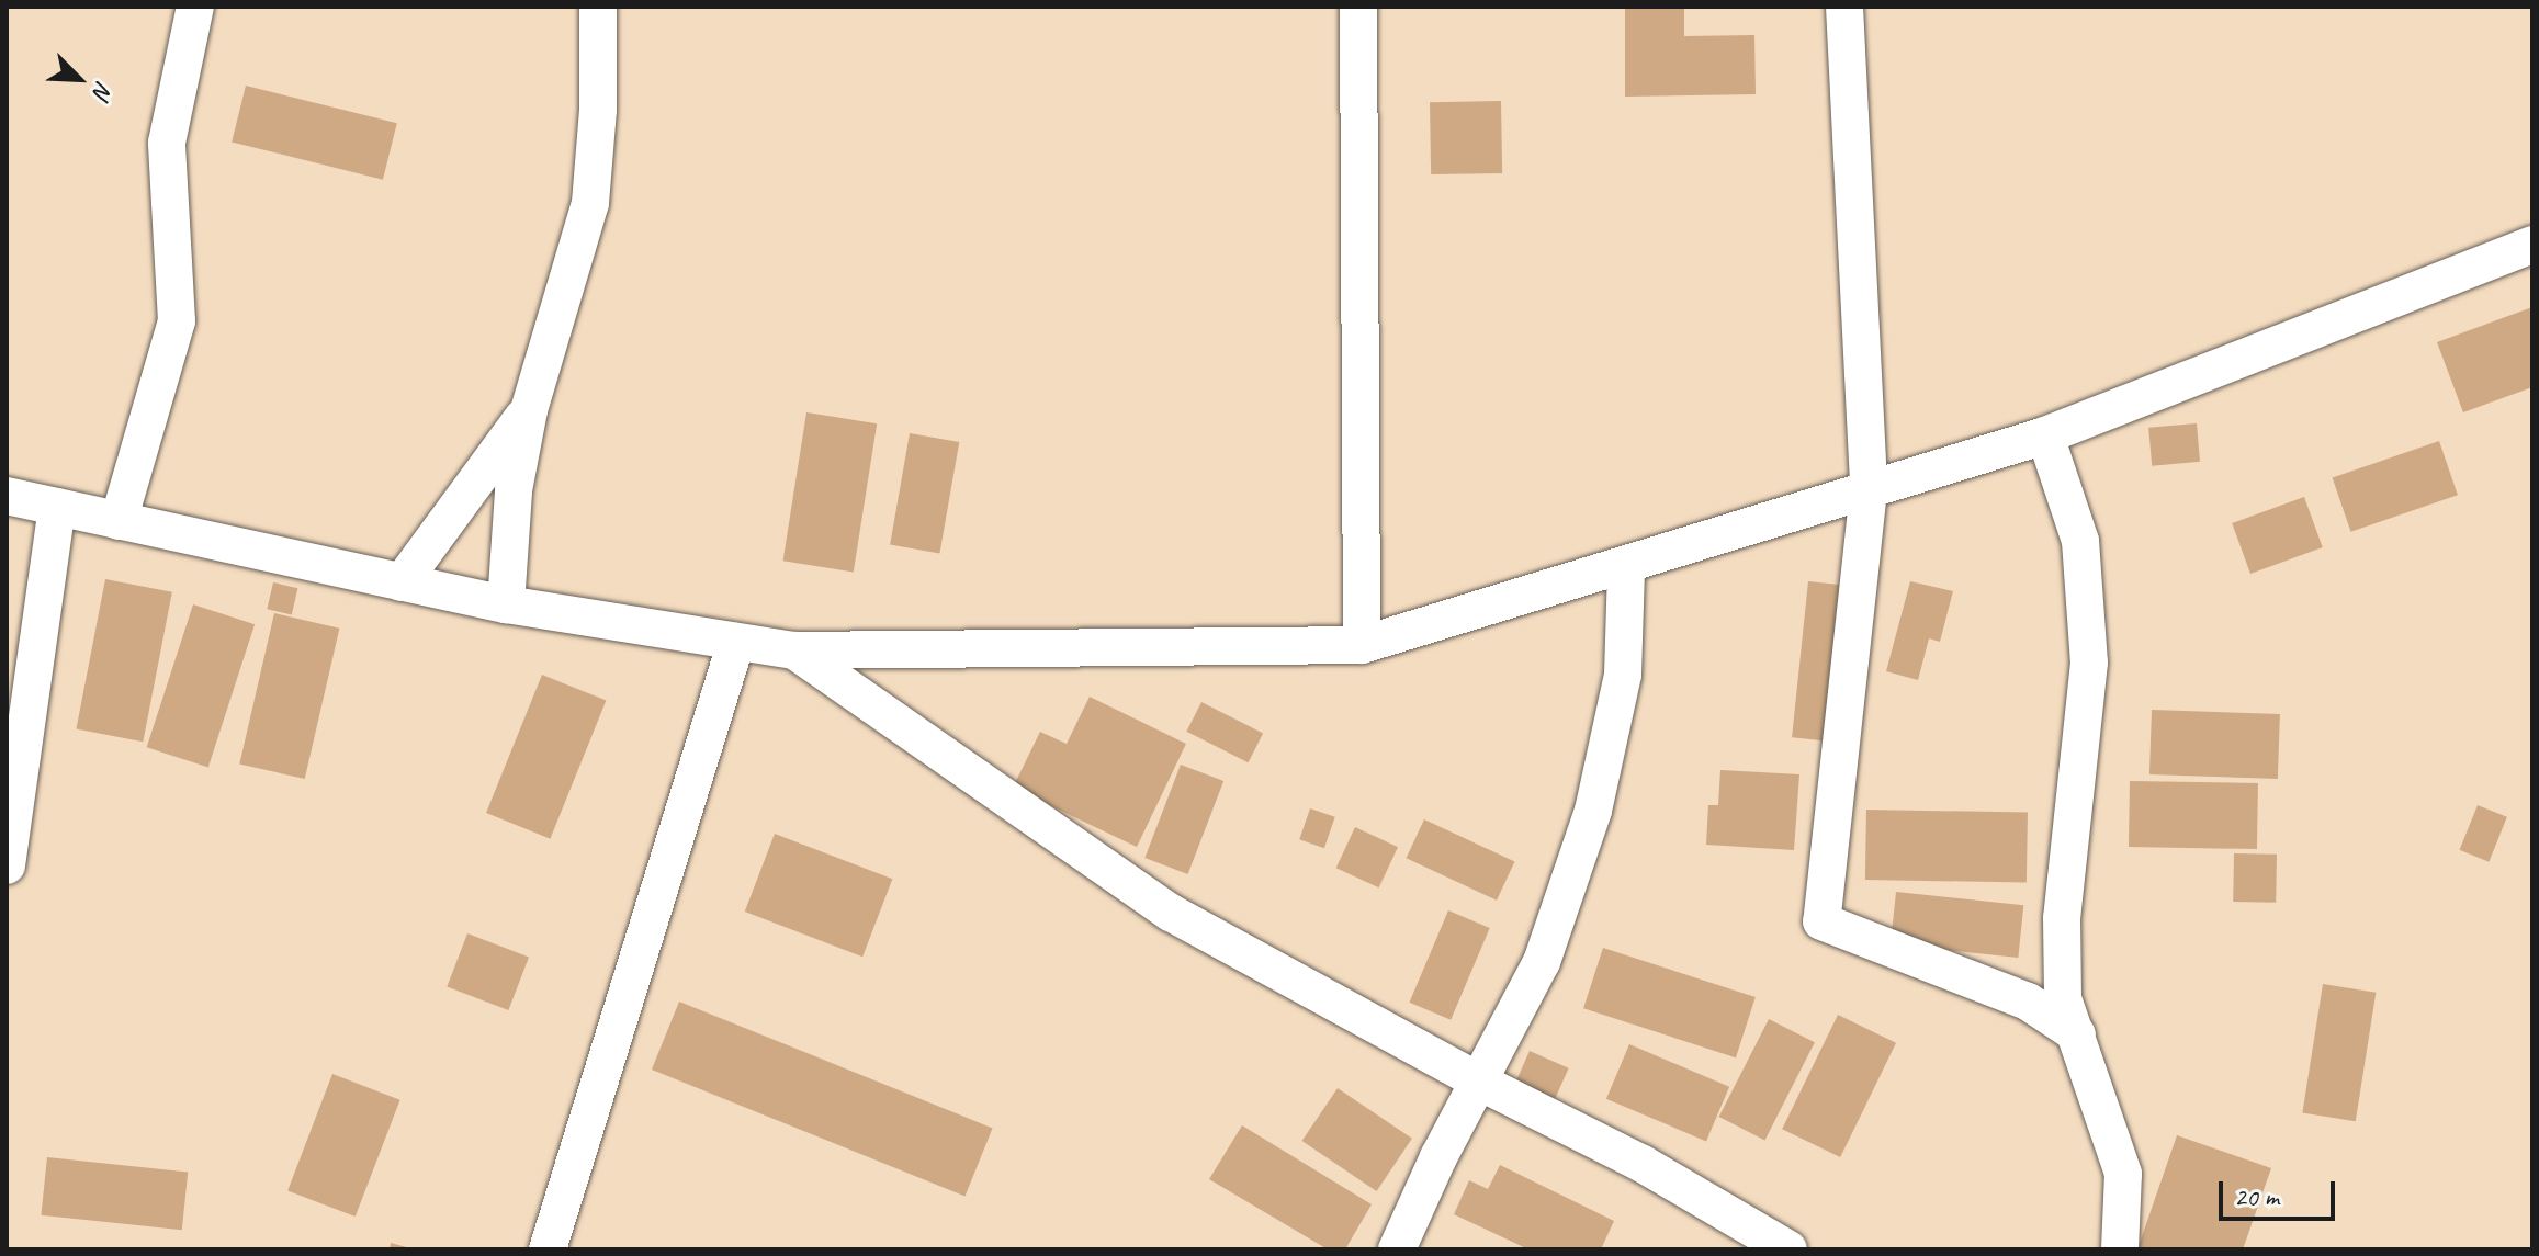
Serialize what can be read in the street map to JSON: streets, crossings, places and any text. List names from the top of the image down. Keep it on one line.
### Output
{"scale_bar":"20 m","north":"bottom right"}
